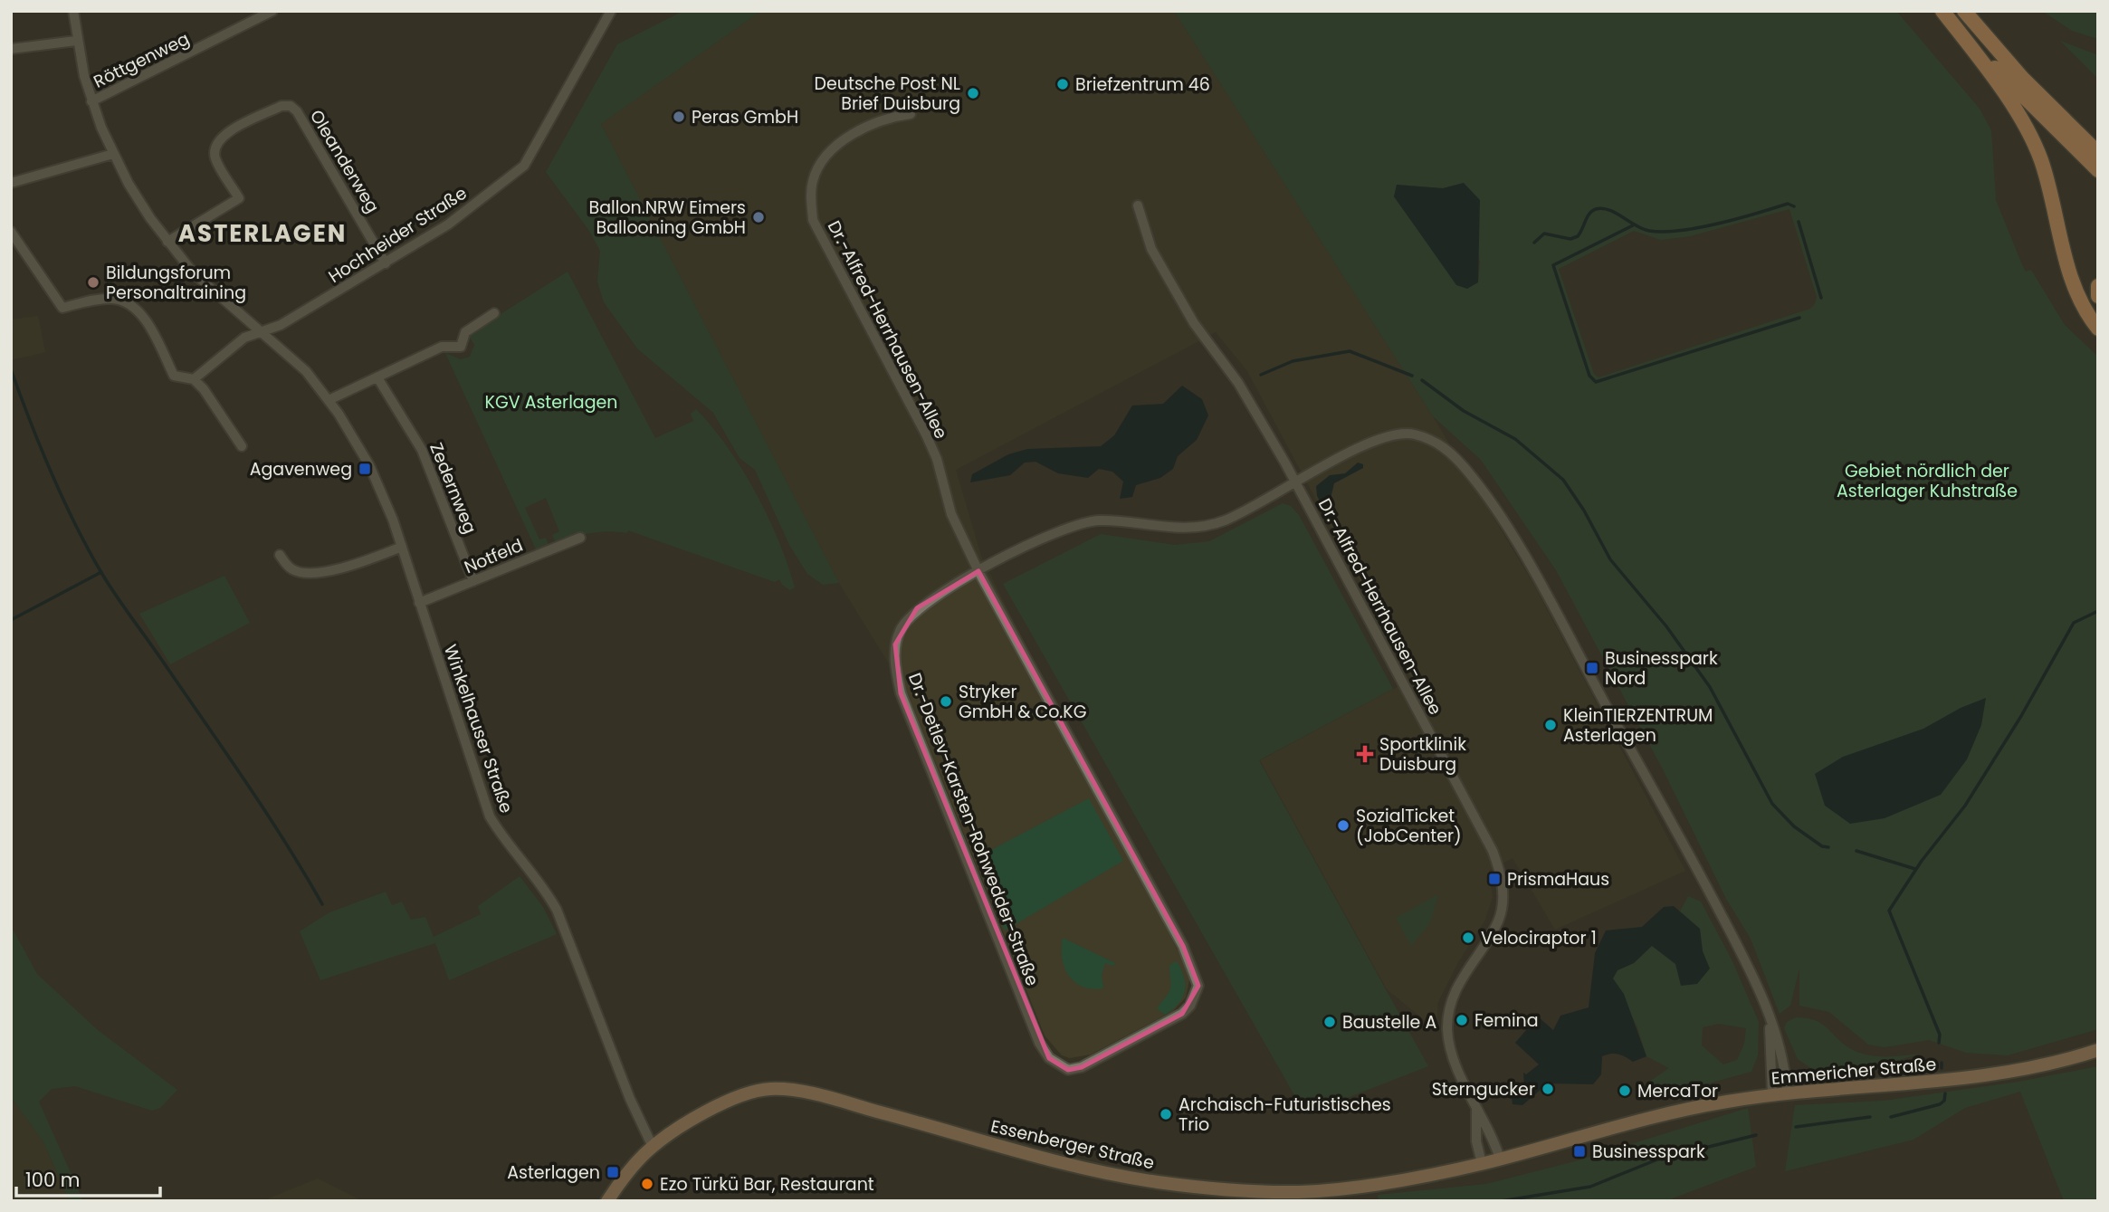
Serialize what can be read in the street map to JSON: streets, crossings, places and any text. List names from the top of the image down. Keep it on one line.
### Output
{"streets":{"main road":["Emmericher Straße","Essenberger Straße"],"street":["Röttgenweg","Oleanderweg","Hochheider Straße","Dr.-Alfred-Herrhausen-Allee","Zedernweg","Notfeld","Winkelhauser Straße","Dr.-Detlev-Karsten-Rohwedder-Straße"]},"crossings":[["Röttgenweg","Winkelhauser Straße"],["Oleanderweg","Hochheider Straße"],["Oleanderweg","Winkelhauser Straße"],["Hochheider Straße","Winkelhauser Straße"],["Dr.-Alfred-Herrhausen-Allee","Dr.-Detlev-Karsten-Rohwedder-Straße"],["Dr.-Alfred-Herrhausen-Allee","Essenberger Straße"],["Zedernweg","Notfeld"],["Notfeld","Winkelhauser Straße"],["Winkelhauser Straße","Essenberger Straße"],["Dr.-Detlev-Karsten-Rohwedder-Straße","Emmericher Straße"],["Emmericher Straße","Essenberger Straße"]],"districts":["ASTERLAGEN"],"parks":["KGV Asterlagen","Gebiet nördlich der Asterlager Kuhstraße"],"places":{"other":["Briefzentrum 46","Deutsche Post NL Brief Duisburg","Peras GmbH","Ballon.NRW Eimers Ballooning GmbH","Bildungsforum Personaltraining","Stryker GmbH & Co.KG","KleinTIERZENTRUM Asterlagen","SozialTicket (JobCenter)","Velociraptor 1","Femina","Baustelle A","Sterngucker","MercaTor","Archaisch-Futuristisches Trio","Ezo Türkü Bar, Restaurant"],"transit":["Agavenweg","Businesspark Nord","PrismaHaus","Businesspark","Asterlagen"],"health":["Sportklinik Duisburg"]},"scale_bar":"100 m"}
